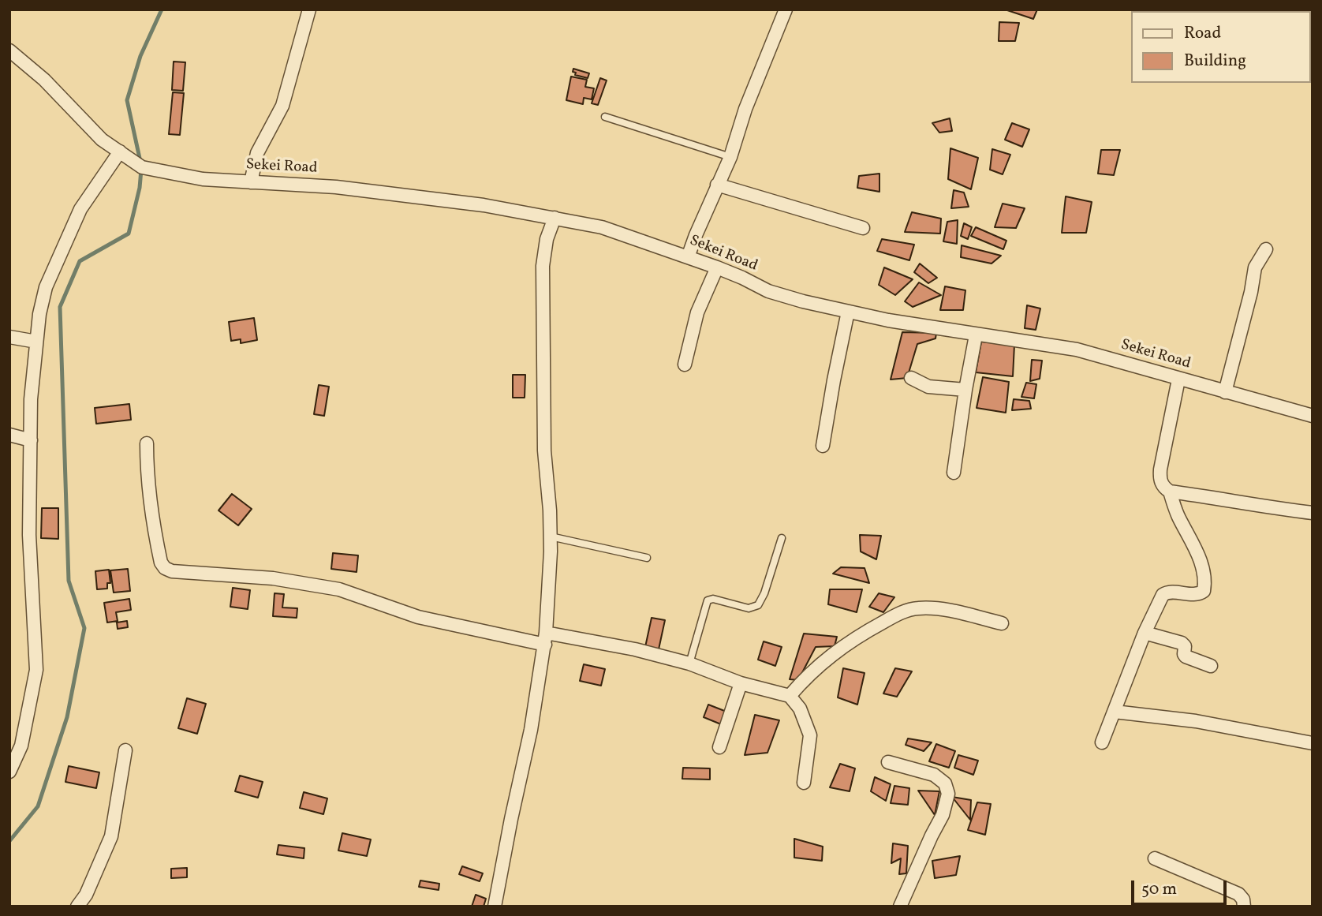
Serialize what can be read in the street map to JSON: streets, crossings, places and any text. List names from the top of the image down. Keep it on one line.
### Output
{"streets":{"street":["Sekei Road"]},"legend":["Road","Building"],"scale_bar":"50 m"}
